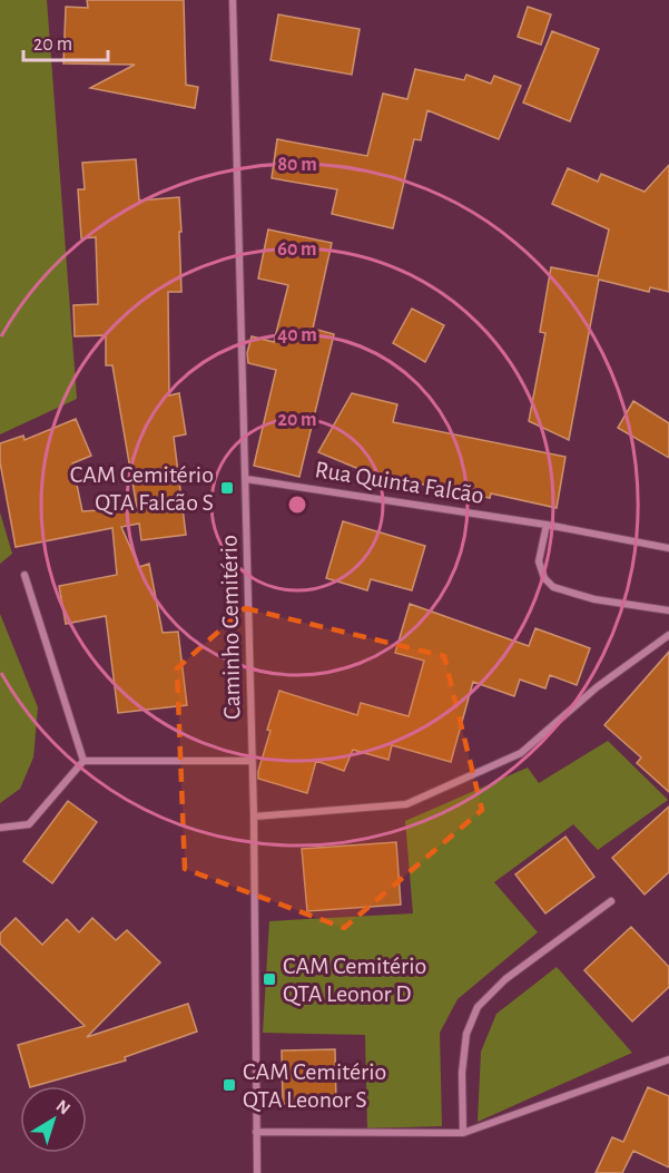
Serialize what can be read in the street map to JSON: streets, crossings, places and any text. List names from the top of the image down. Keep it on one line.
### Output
{"streets":{"street":["Rua Quinta Falcão","Caminho Cemitério"]},"crossings":[["Rua Quinta Falcão","Caminho Cemitério"]],"places":{"transit":["CAM Cemitério QTA Falcão S","CAM Cemitério QTA Leonor D","CAM Cemitério QTA Leonor S"]},"scale_bar":"20 m","north":"top right","rings":["80 m","60 m","40 m","20 m"]}
